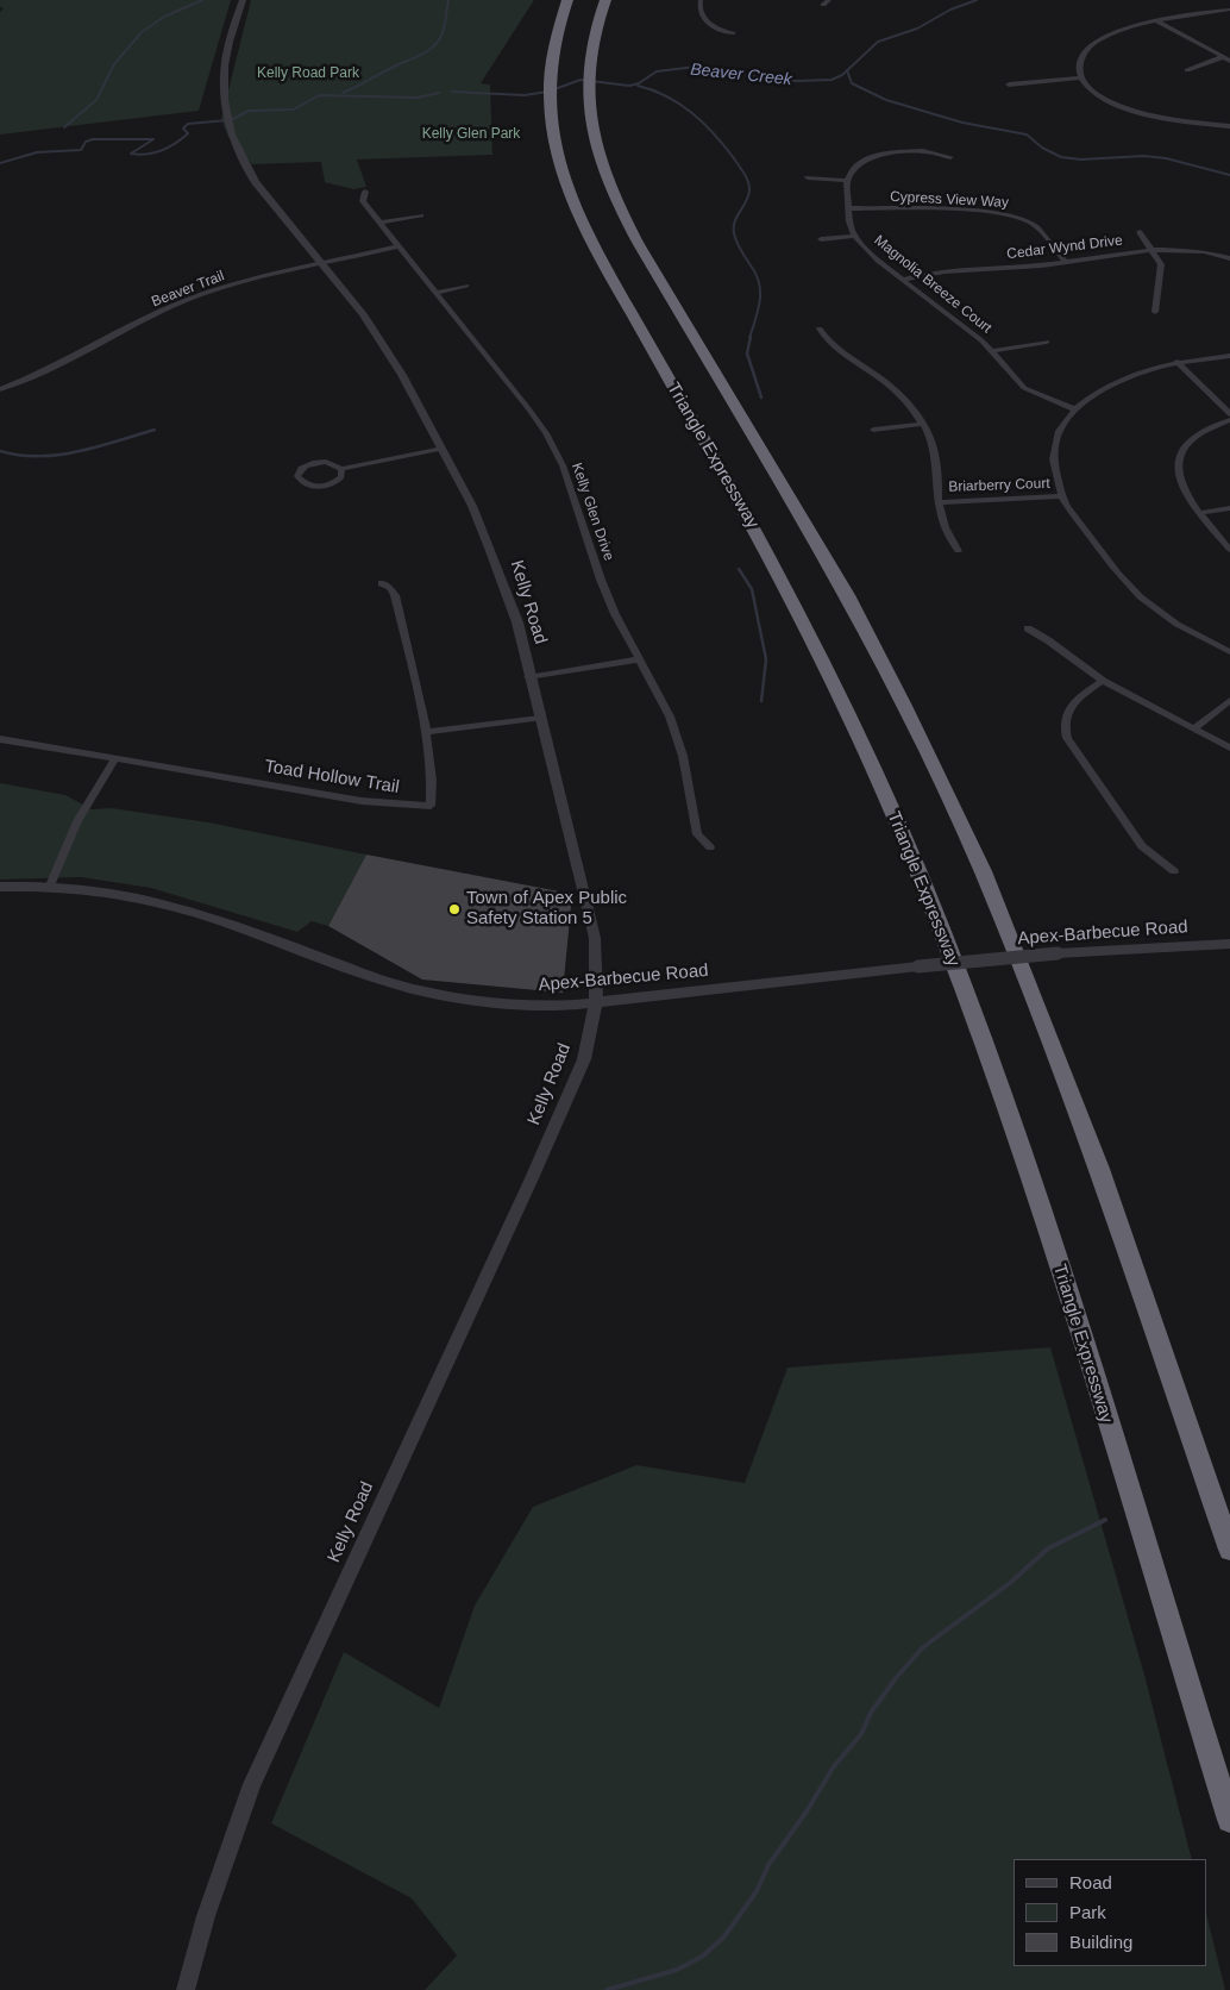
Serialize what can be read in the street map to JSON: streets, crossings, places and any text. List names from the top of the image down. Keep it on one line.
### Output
{"streets":{"highway":["Triangle Expressway"],"street":["Cypress View Way","Cedar Wynd Drive","Magnolia Breeze Court","Beaver Trail","Briarberry Court","Kelly Glen Drive","Kelly Road","Toad Hollow Trail","Apex-Barbecue Road"]},"crossings":[["Cypress View Way","Cedar Wynd Drive"],["Cypress View Way","Magnolia Breeze Court"],["Cedar Wynd Drive","Magnolia Breeze Court"],["Beaver Trail","Kelly Glen Drive"],["Beaver Trail","Kelly Road"],["Kelly Road","Apex-Barbecue Road"]],"water":["Beaver Creek"],"parks":["Kelly Road Park","Kelly Glen Park"],"places":["Town of Apex Public Safety Station 5"],"legend":["Road","Park","Building"]}
